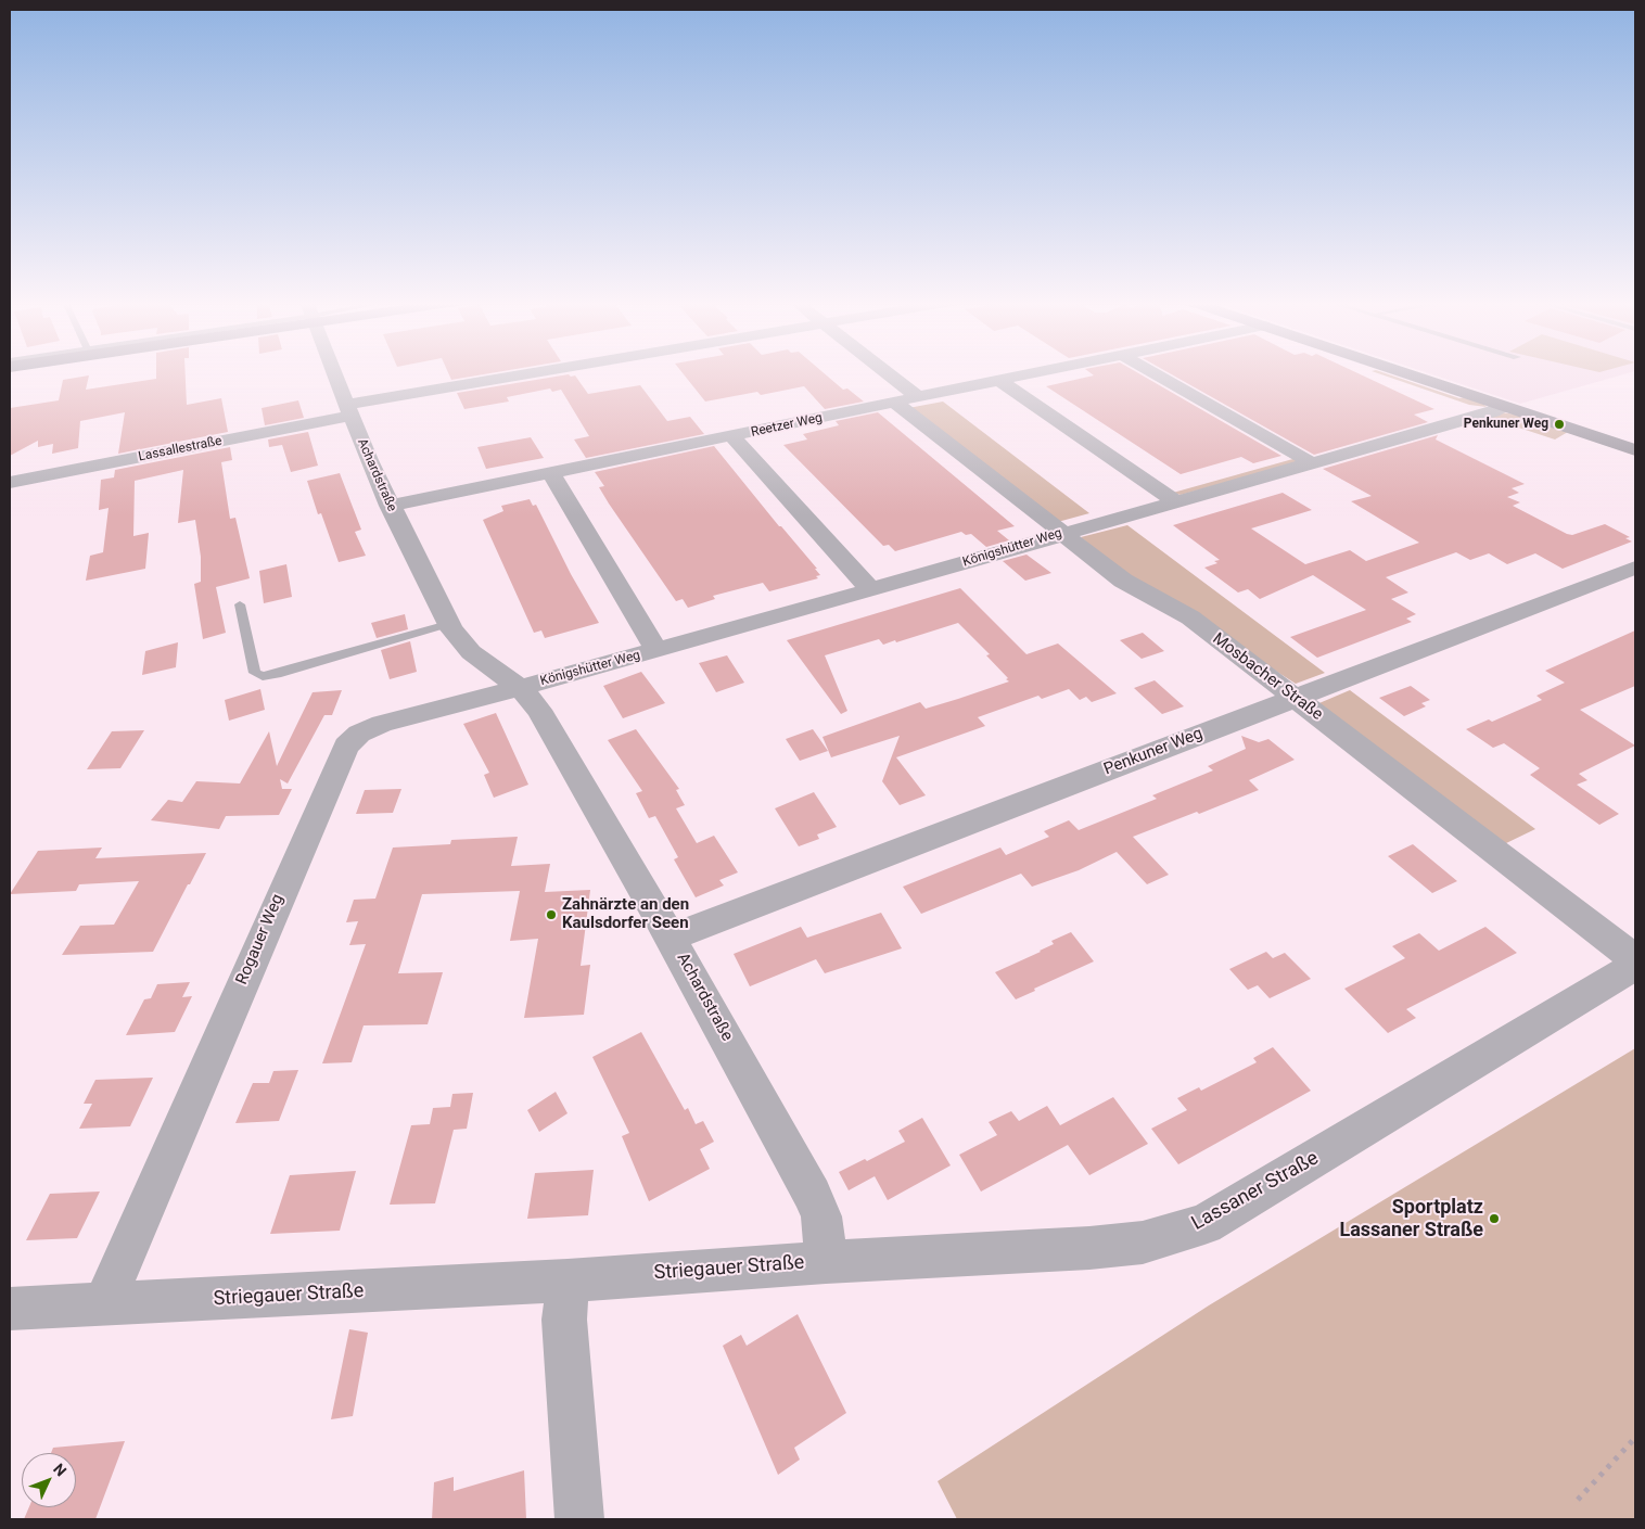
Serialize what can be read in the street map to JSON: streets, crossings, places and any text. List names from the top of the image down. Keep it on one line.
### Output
{"streets":{"street":["Reetzer Weg","Lassallestraße","Achardstraße","Königshütter Weg","Mosbacher Straße","Penkuner Weg","Rogauer Weg","Lassaner Straße","Striegauer Straße"]},"crossings":[["Reetzer Weg","Achardstraße"],["Reetzer Weg","Königshütter Weg"],["Reetzer Weg","Mosbacher Straße"],["Lassallestraße","Achardstraße"],["Achardstraße","Königshütter Weg"],["Achardstraße","Penkuner Weg"],["Achardstraße","Rogauer Weg"],["Achardstraße","Lassaner Straße"],["Achardstraße","Striegauer Straße"],["Königshütter Weg","Mosbacher Straße"],["Königshütter Weg","Rogauer Weg"],["Mosbacher Straße","Penkuner Weg"],["Rogauer Weg","Striegauer Straße"],["Lassaner Straße","Striegauer Straße"]],"places":["Penkuner Weg","Zahnärzte an den Kaulsdorfer Seen","Sportplatz Lassaner Straße"],"north":"top right"}
